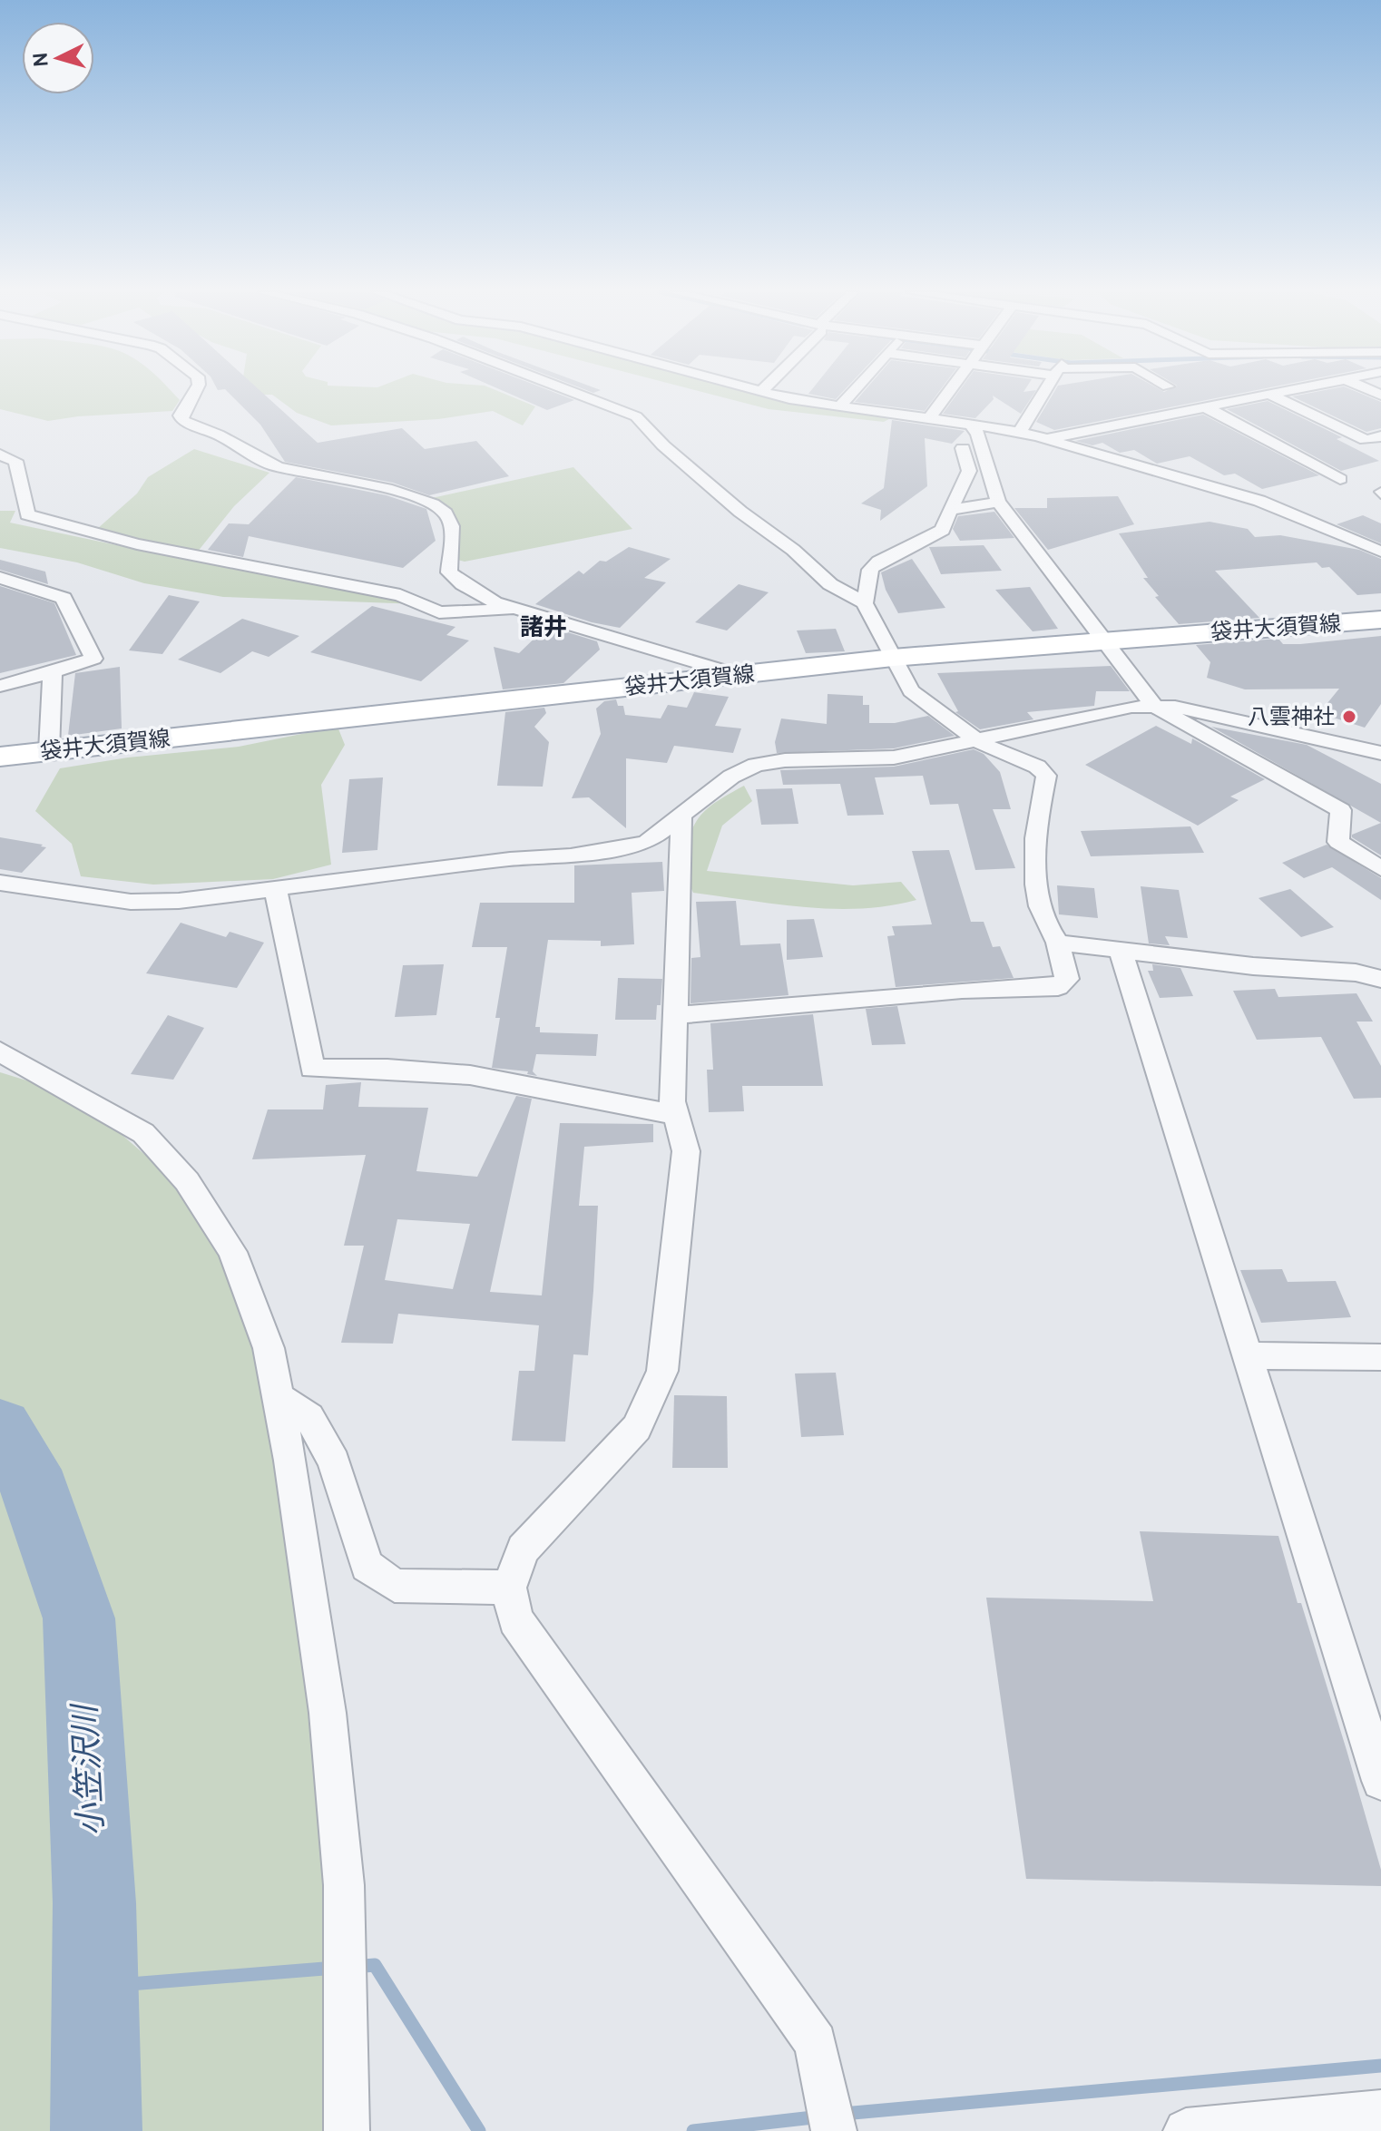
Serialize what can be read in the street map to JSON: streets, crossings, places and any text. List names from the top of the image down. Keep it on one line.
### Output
{"streets":{"main road":["袋井大須賀線"]},"districts":["諸井"],"water":["小笠沢川"],"places":["八雲神社"],"north":"left"}
